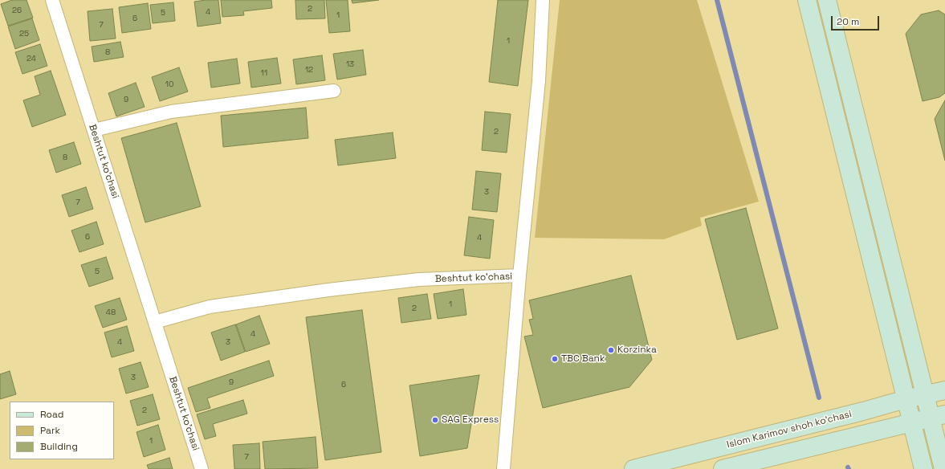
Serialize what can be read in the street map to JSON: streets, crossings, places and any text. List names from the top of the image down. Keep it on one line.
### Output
{"streets":{"main road":["Islom Karimov shoh ko'chasi"],"street":["Beshtut ko'chasi"]},"places":["Korzinka","TBC Bank","SAG Express"],"house_numbers":["2","26","4","5","1","6","7","25","1","8","24","13","12","11","10","9","2","8","3","7","6","4","5","1","2","48","4","4","3","3","9","6","2","1","7"],"legend":["Road","Park","Building"],"scale_bar":"20 m"}
